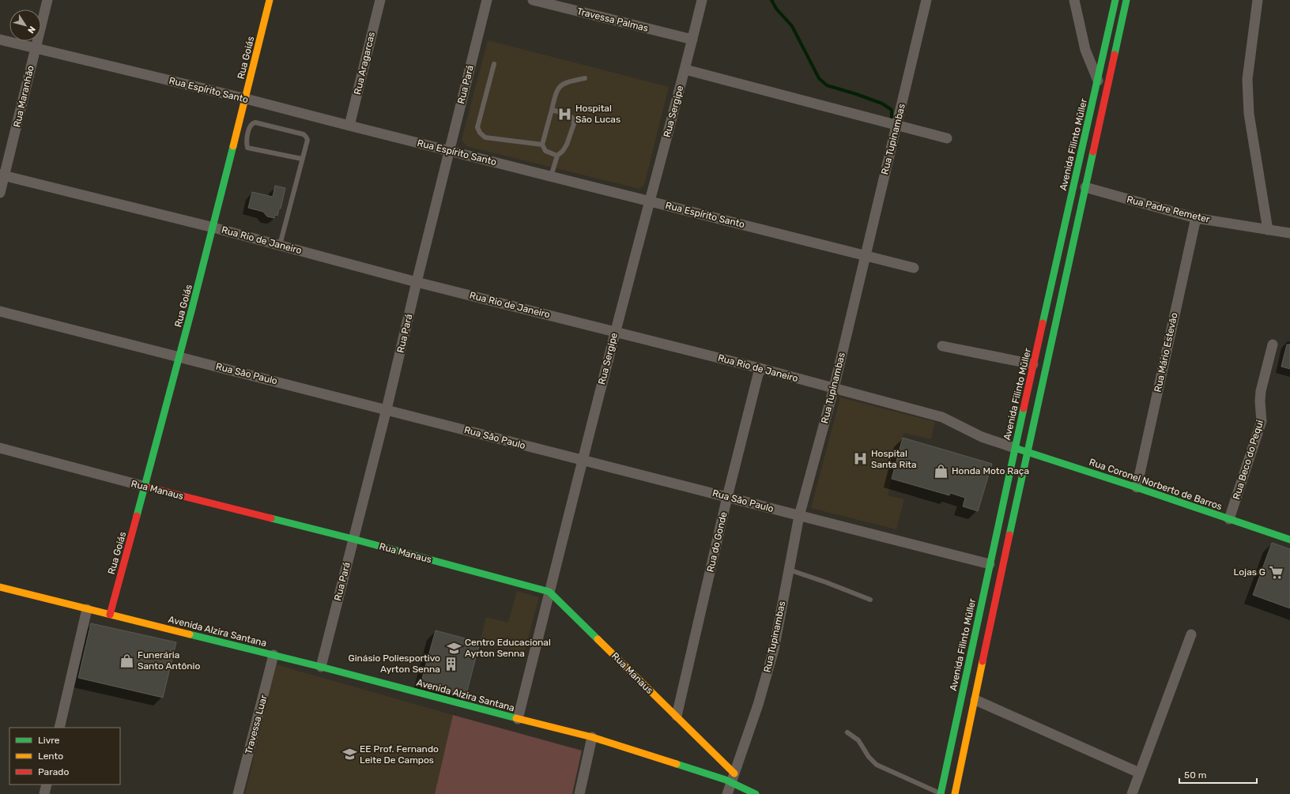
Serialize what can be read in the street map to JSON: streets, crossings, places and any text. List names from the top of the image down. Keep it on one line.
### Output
{"streets":{"main road":["Rua Goiás","Avenida Filinto Müller","Rua Coronel Norberto de Barros","Rua Manaus","Avenida Alzira Santana"],"street":["Travessa Palmas","Rua Aragarcas","Rua Pará","Rua Espírito Santo","Rua Maranhão","Rua Sergipe","Rua Tupinambas","Rua Padre Remeter","Rua Rio de Janeiro","Rua Mário Estevão","Rua São Paulo","Rua Beco do Pequi","Rua do Gonde","Travessa Luar"]},"crossings":[["Travessa Palmas","Rua Sergipe"],["Rua Goiás","Rua Espírito Santo"],["Rua Goiás","Rua Rio de Janeiro"],["Rua Goiás","Rua São Paulo"],["Rua Goiás","Rua Manaus"],["Rua Goiás","Avenida Alzira Santana"],["Rua Aragarcas","Rua Espírito Santo"],["Rua Pará","Rua Espírito Santo"],["Rua Pará","Rua Rio de Janeiro"],["Rua Pará","Rua São Paulo"],["Rua Pará","Rua Manaus"],["Rua Pará","Avenida Alzira Santana"],["Rua Espírito Santo","Rua Maranhão"],["Rua Espírito Santo","Rua Sergipe"],["Rua Espírito Santo","Rua Tupinambas"],["Rua Maranhão","Rua Rio de Janeiro"],["Rua Sergipe","Rua Rio de Janeiro"],["Rua Sergipe","Rua São Paulo"],["Rua Sergipe","Rua Manaus"],["Rua Sergipe","Avenida Alzira Santana"],["Rua Tupinambas","Rua Rio de Janeiro"],["Rua Tupinambas","Rua São Paulo"],["Rua Tupinambas","Rua Manaus"],["Rua Tupinambas","Avenida Alzira Santana"],["Avenida Filinto Müller","Rua Rio de Janeiro"],["Avenida Filinto Müller","Rua São Paulo"],["Avenida Filinto Müller","Rua Coronel Norberto de Barros"],["Rua Padre Remeter","Rua Mário Estevão"],["Rua Rio de Janeiro","Rua Coronel Norberto de Barros"],["Rua Rio de Janeiro","Rua do Gonde"],["Rua Mário Estevão","Rua Coronel Norberto de Barros"],["Rua São Paulo","Rua do Gonde"],["Rua Beco do Pequi","Rua Coronel Norberto de Barros"],["Rua Manaus","Rua do Gonde"],["Rua Manaus","Avenida Alzira Santana"],["Avenida Alzira Santana","Travessa Luar"]],"places":{"hospital":["Hospital São Lucas","Hospital Santa Rita"],"shop":["Honda Moto Raça","Funerária Santo Antônio"],"supermarket":["Lojas G"],"school or university":["Centro Educacional Ayrton Senna","EE Prof. Fernando Leite De Campos"],"building":["Ginásio Poliesportivo Ayrton Senna"]},"legend":["Livre","Lento","Parado"],"scale_bar":"50 m","north":"bottom right"}
